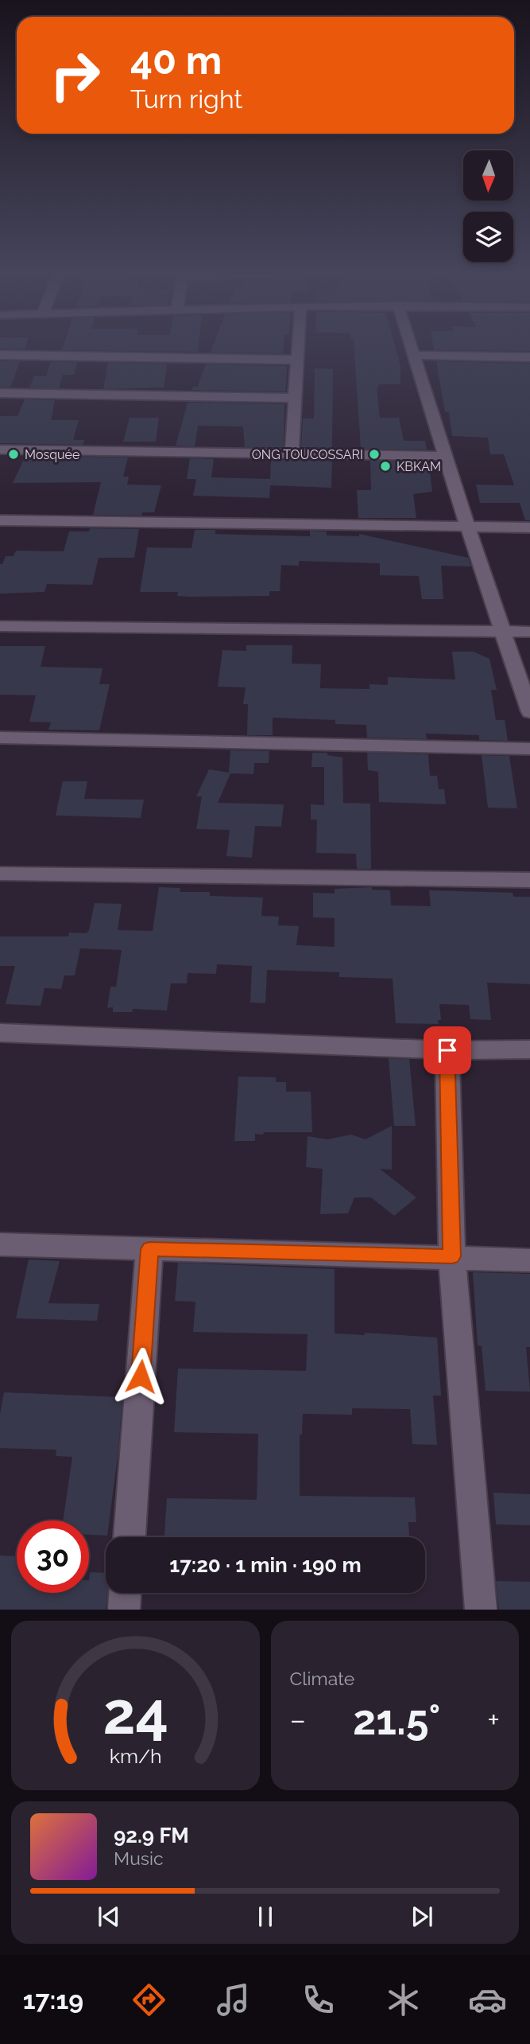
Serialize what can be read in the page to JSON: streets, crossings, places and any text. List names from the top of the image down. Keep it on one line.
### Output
{"places":["Mosquée","ONG TOUCOSSARI","KBKAM"],"north":"bottom","page":{"turn":["40 m","Turn right"],"limit":"30","trip":"17:20 · 1 min · 190 m","tile":"Climate","heat":["−","21.5°","+"],"song":["92.9 FM","Music"],"tabs":"17:19","gauge":["24","km/h"]}}
